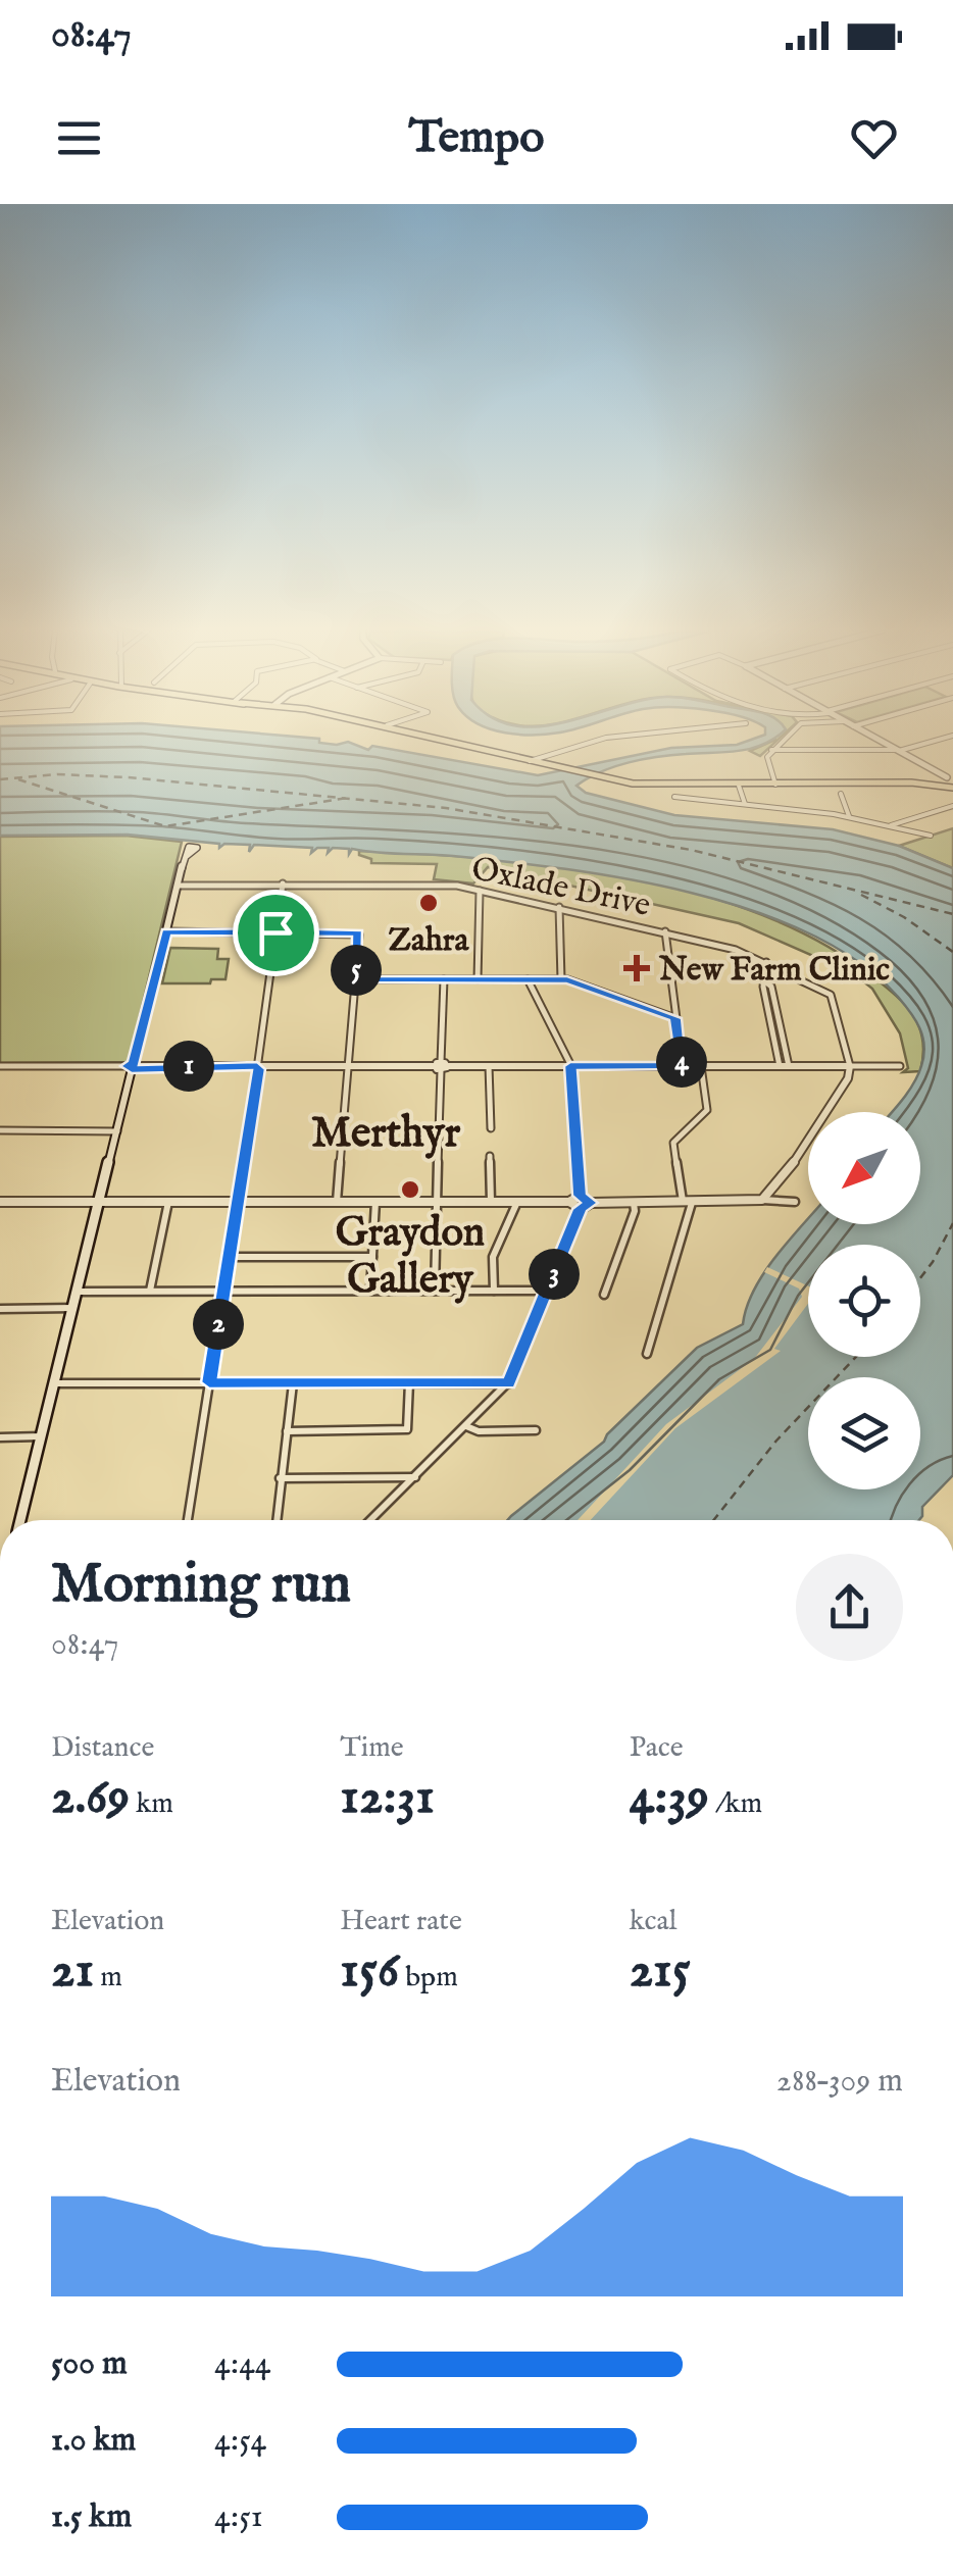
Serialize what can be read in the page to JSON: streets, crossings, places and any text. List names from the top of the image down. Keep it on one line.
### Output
{"streets":{"street":["Oxlade Drive"]},"districts":["Merthyr"],"places":{"other":["Zahra","Graydon Gallery"],"health":["New Farm Clinic"]},"north":"bottom left","page":{"status":"08:47","header":"Tempo","pins":["5","4","1","3","2"],"heading":["Morning run","08:47"],"stats":[["Distance","2.69 km"],["Time","12:31"],["Pace","4:39 /km"],["Elevation","21 m"],["Heart rate","156 bpm"],["kcal","215"]],"chart":["Elevation","288–309 m"],"list":[{"name":"500 m","note":"4:44"},{"name":"1.0 km","note":"4:54"},{"name":"1.5 km","note":"4:51"}]}}
